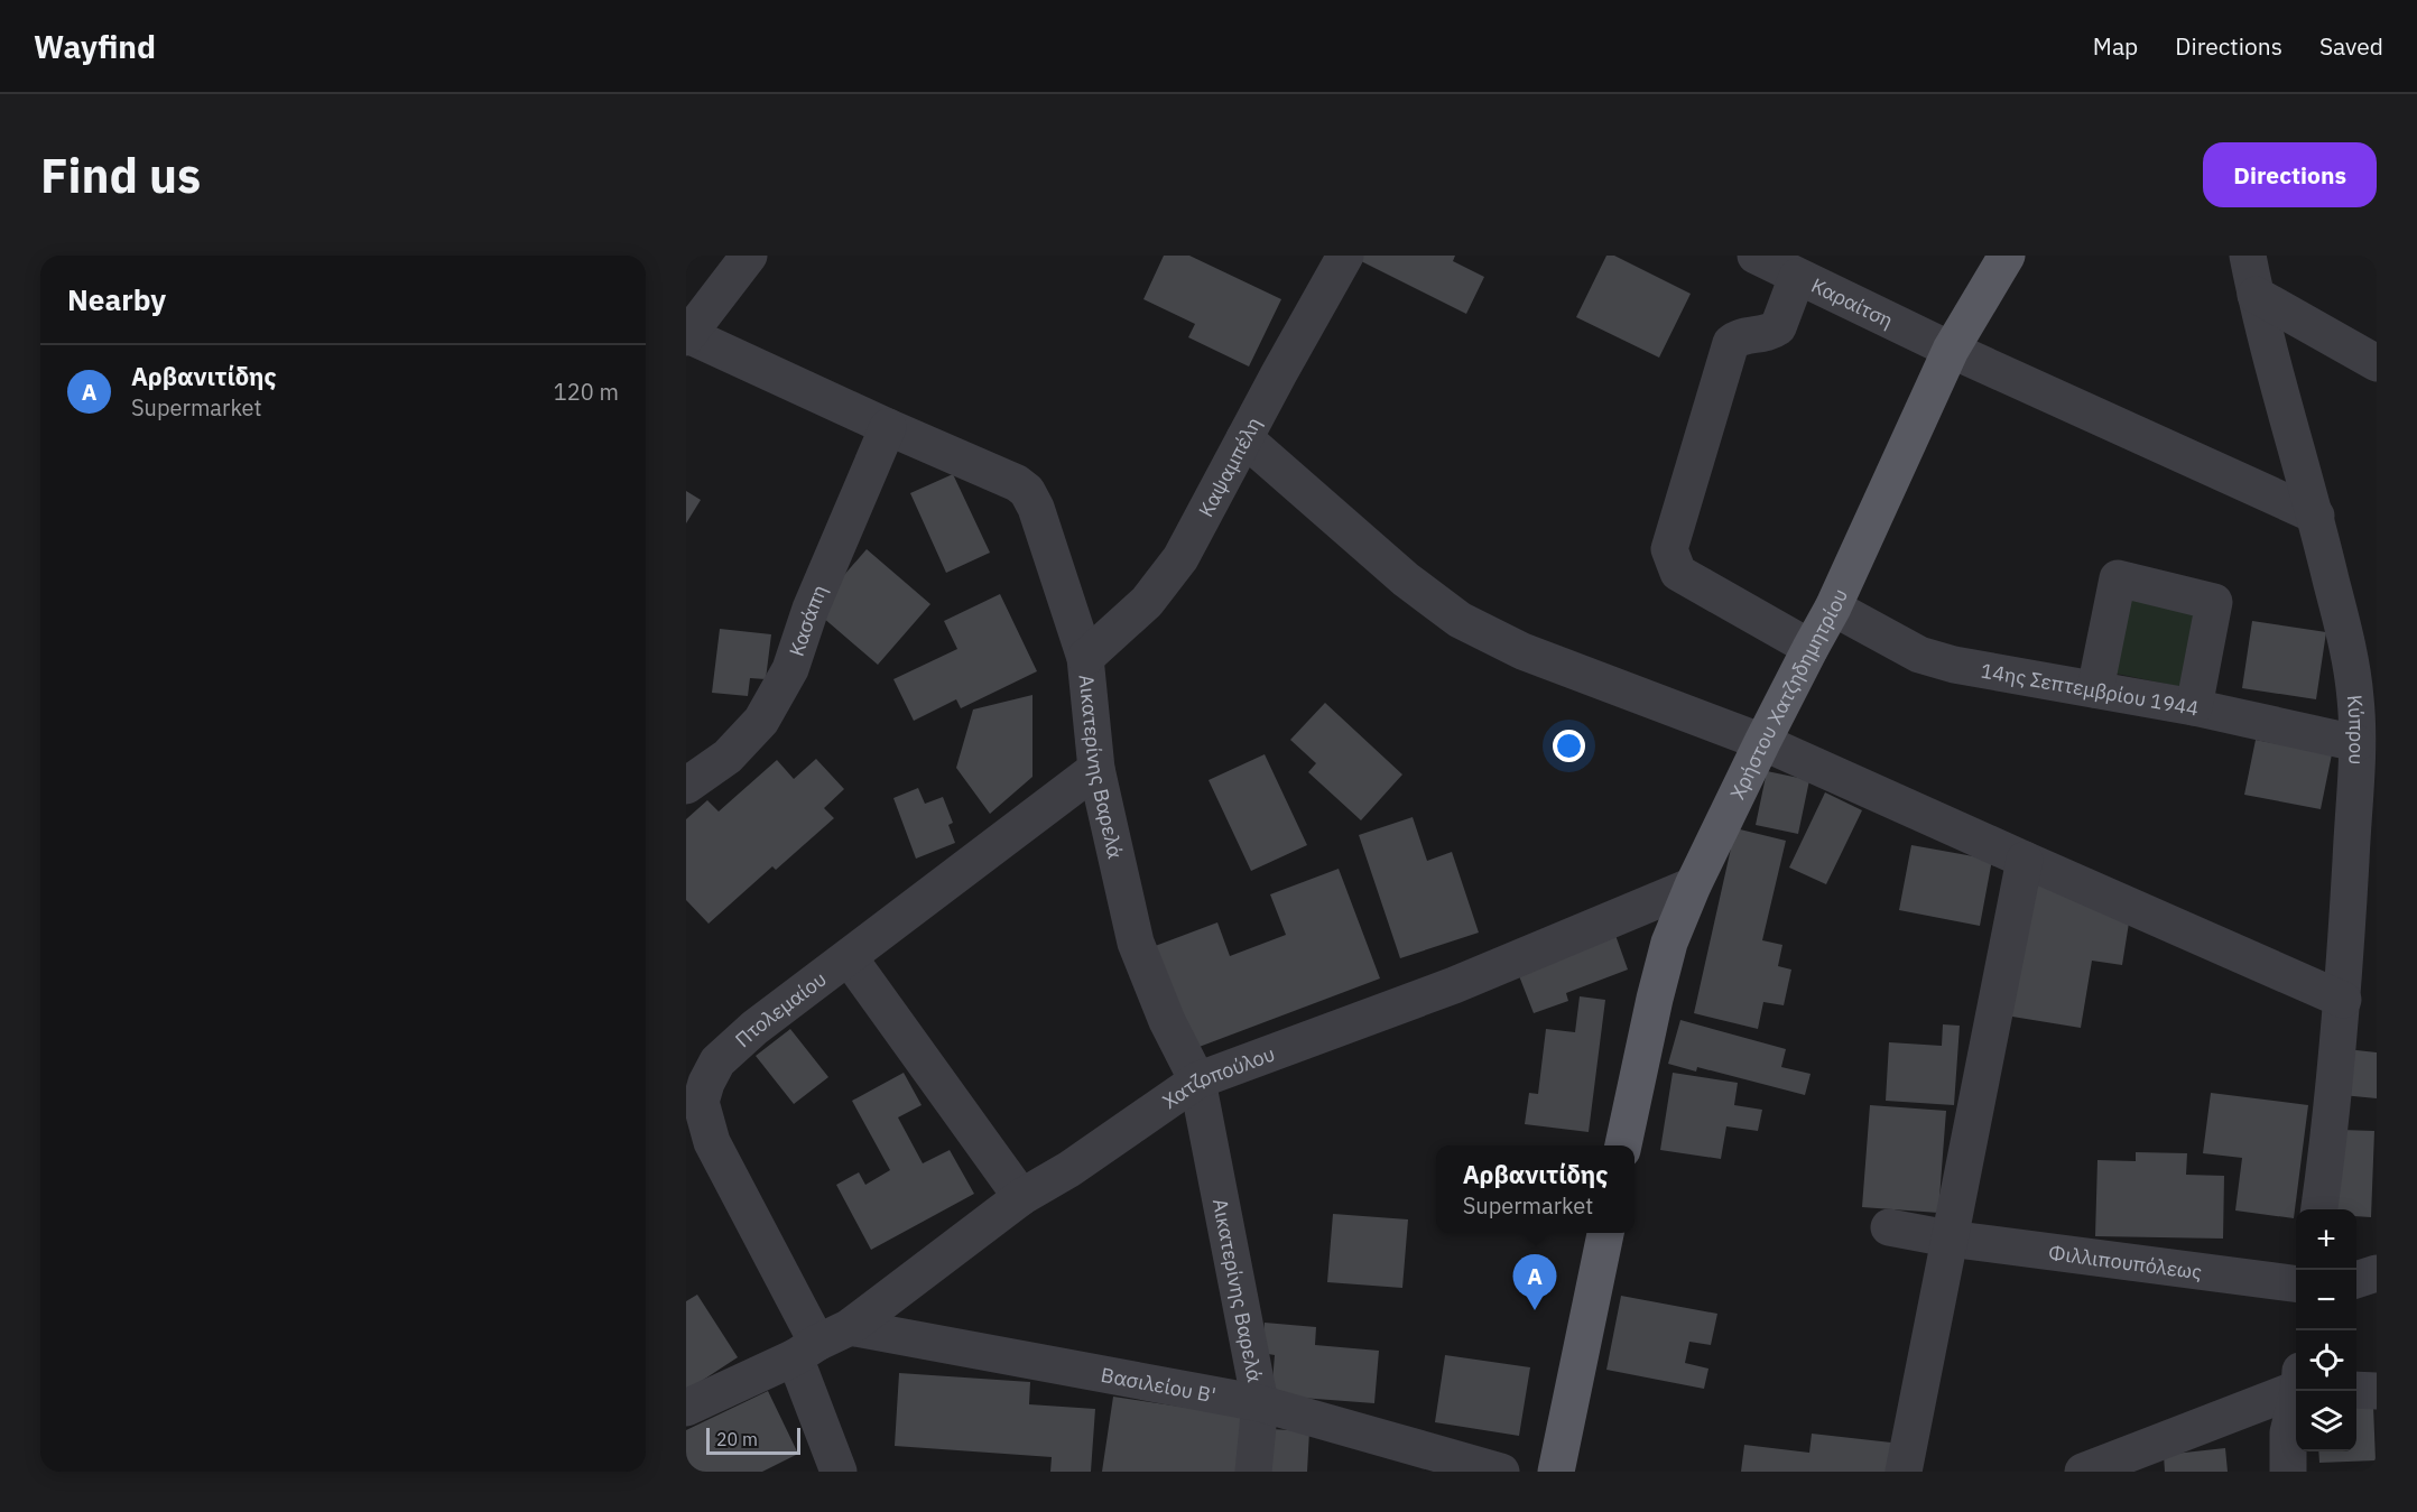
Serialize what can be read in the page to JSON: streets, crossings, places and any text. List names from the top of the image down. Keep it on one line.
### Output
{"streets":{"main road":["Χρήστου Χατζηδημητρίου"],"street":["Καραίτση","Καψαμπέλη","Κασάπη","14ης Σεπτεμβρίου 1944","Κύπρου","Αικατερίνης Βαρελά","Πτολεμαίου","Χατζοπούλου","Φιλλιπουπόλεως","Βασιλείου Β'"]},"crossings":[["Καραίτση","Χρήστου Χατζηδημητρίου"],["Καραίτση","Κύπρου"],["Καψαμπέλη","Αικατερίνης Βαρελά"],["Κασάπη","Αικατερίνης Βαρελά"],["14ης Σεπτεμβρίου 1944","Χρήστου Χατζηδημητρίου"],["14ης Σεπτεμβρίου 1944","Κύπρου"],["Χρήστου Χατζηδημητρίου","Χατζοπούλου"],["Αικατερίνης Βαρελά","Πτολεμαίου"],["Αικατερίνης Βαρελά","Χατζοπούλου"],["Αικατερίνης Βαρελά","Βασιλείου Β'"],["Πτολεμαίου","Χατζοπούλου"],["Πτολεμαίου","Βασιλείου Β'"],["Χατζοπούλου","Βασιλείου Β'"]],"scale_bar":"20 m","page":{"header":"Wayfind","nav":["Map","Directions","Saved"],"buttons":"Directions","title":"Find us","heading":"Nearby","list":[{"mark":"A","name":"Αρβανιτίδης","note":"Supermarket","value":"120 m"}],"popup":["Αρβανιτίδης","Supermarket"],"map_buttons":["+","−"],"pins":"A","scale":"20 m"}}
